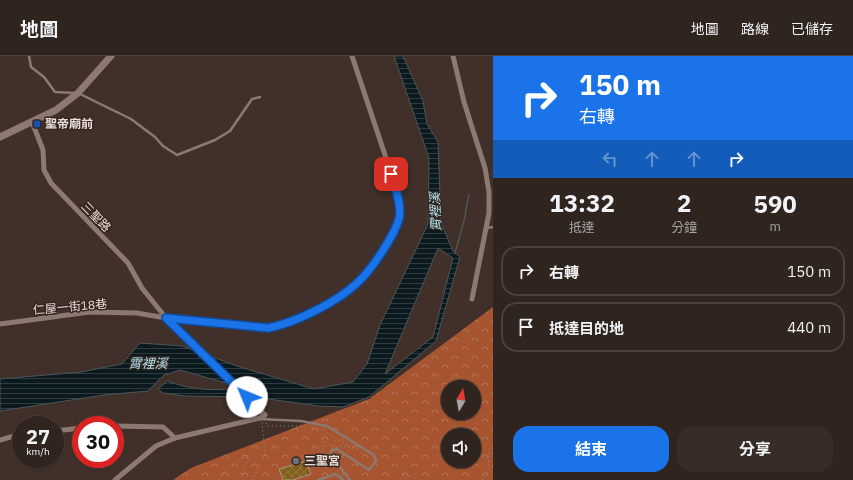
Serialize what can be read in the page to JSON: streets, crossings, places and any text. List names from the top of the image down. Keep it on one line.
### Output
{"streets":{"street":["三聖路","仁屋一街18巷"]},"crossings":[["三聖路","仁屋一街18巷"]],"water":["霄裡溪"],"places":{"transit":["聖帝廟前"],"other":["三聖宮"]},"north":"top","page":{"header":"地圖","nav":["地圖","路線","已儲存"],"turn":["150 m","右轉"],"eta":["13:32","抵達","2","分鐘","590","m"],"list":[{"name":"右轉","value":"150 m"},{"name":"抵達目的地","value":"440 m"}],"speed":"27 km/h","limit":"30","buttons":["結束","分享"]}}
